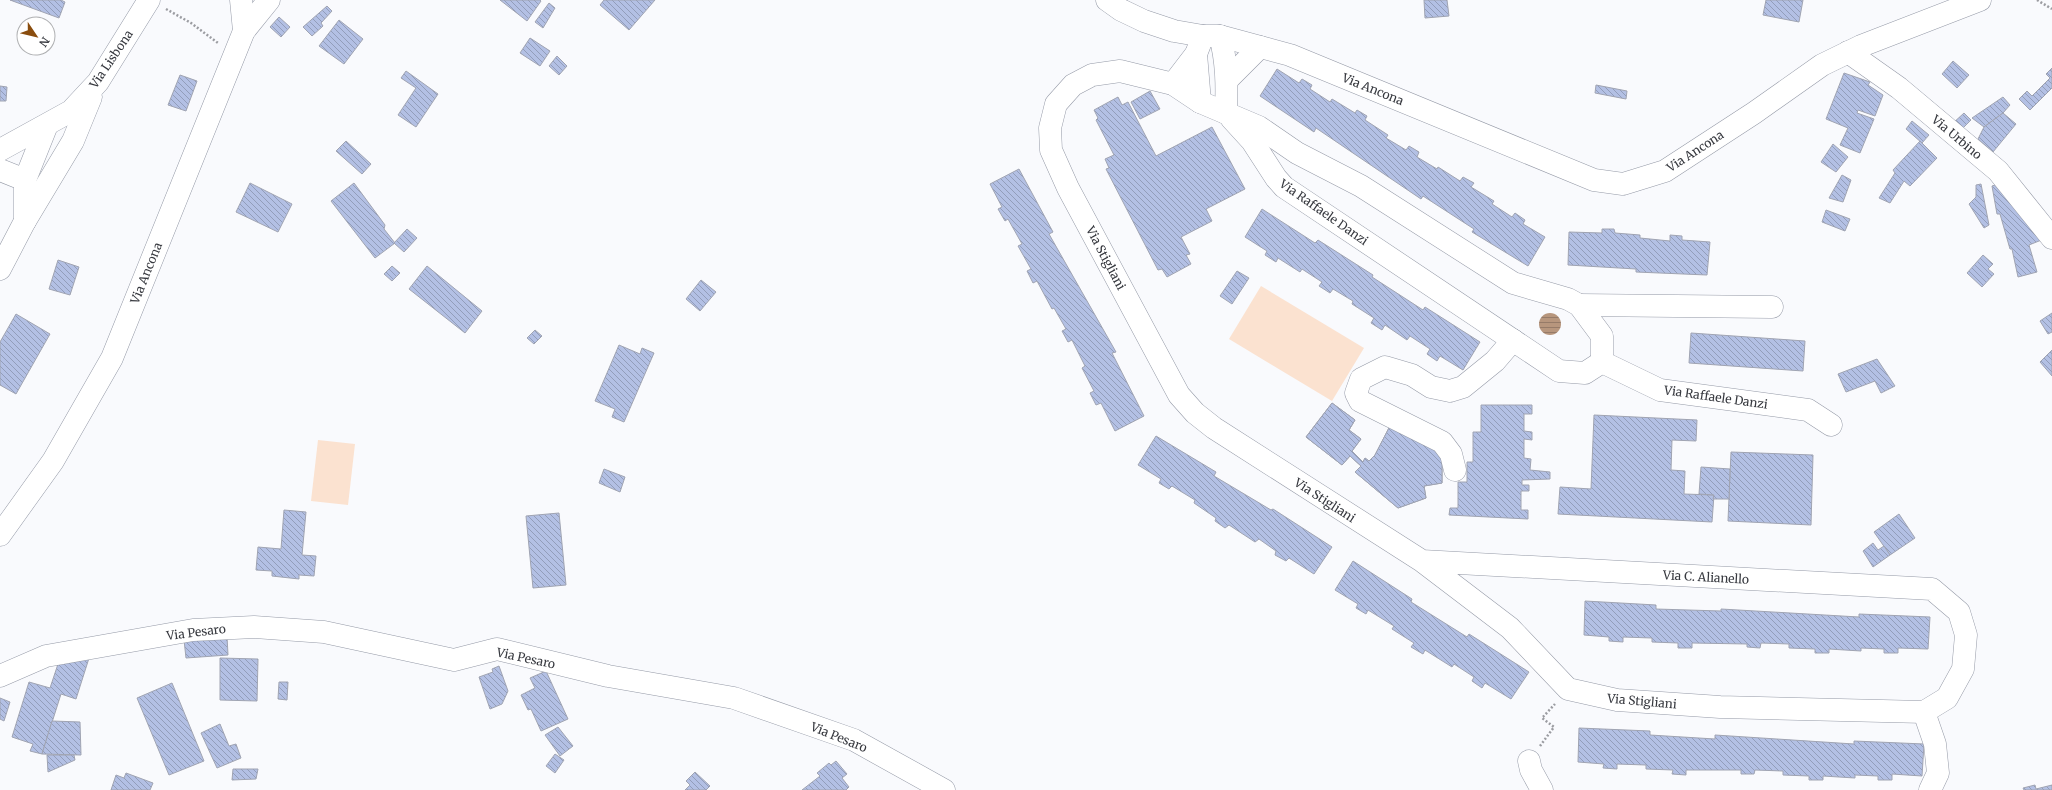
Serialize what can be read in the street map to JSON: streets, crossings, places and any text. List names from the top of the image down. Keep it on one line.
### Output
{"streets":{"street":["Via Lisbona","Via Ancona","Via Urbino","Via Raffaele Danzi","Via Stigliani","Via C. Alianello","Via Pesaro"]},"crossings":[["Via Ancona","Via Urbino"],["Via Raffaele Danzi","Via Stigliani"],["Via Stigliani","Via C. Alianello"]],"north":"bottom right"}
